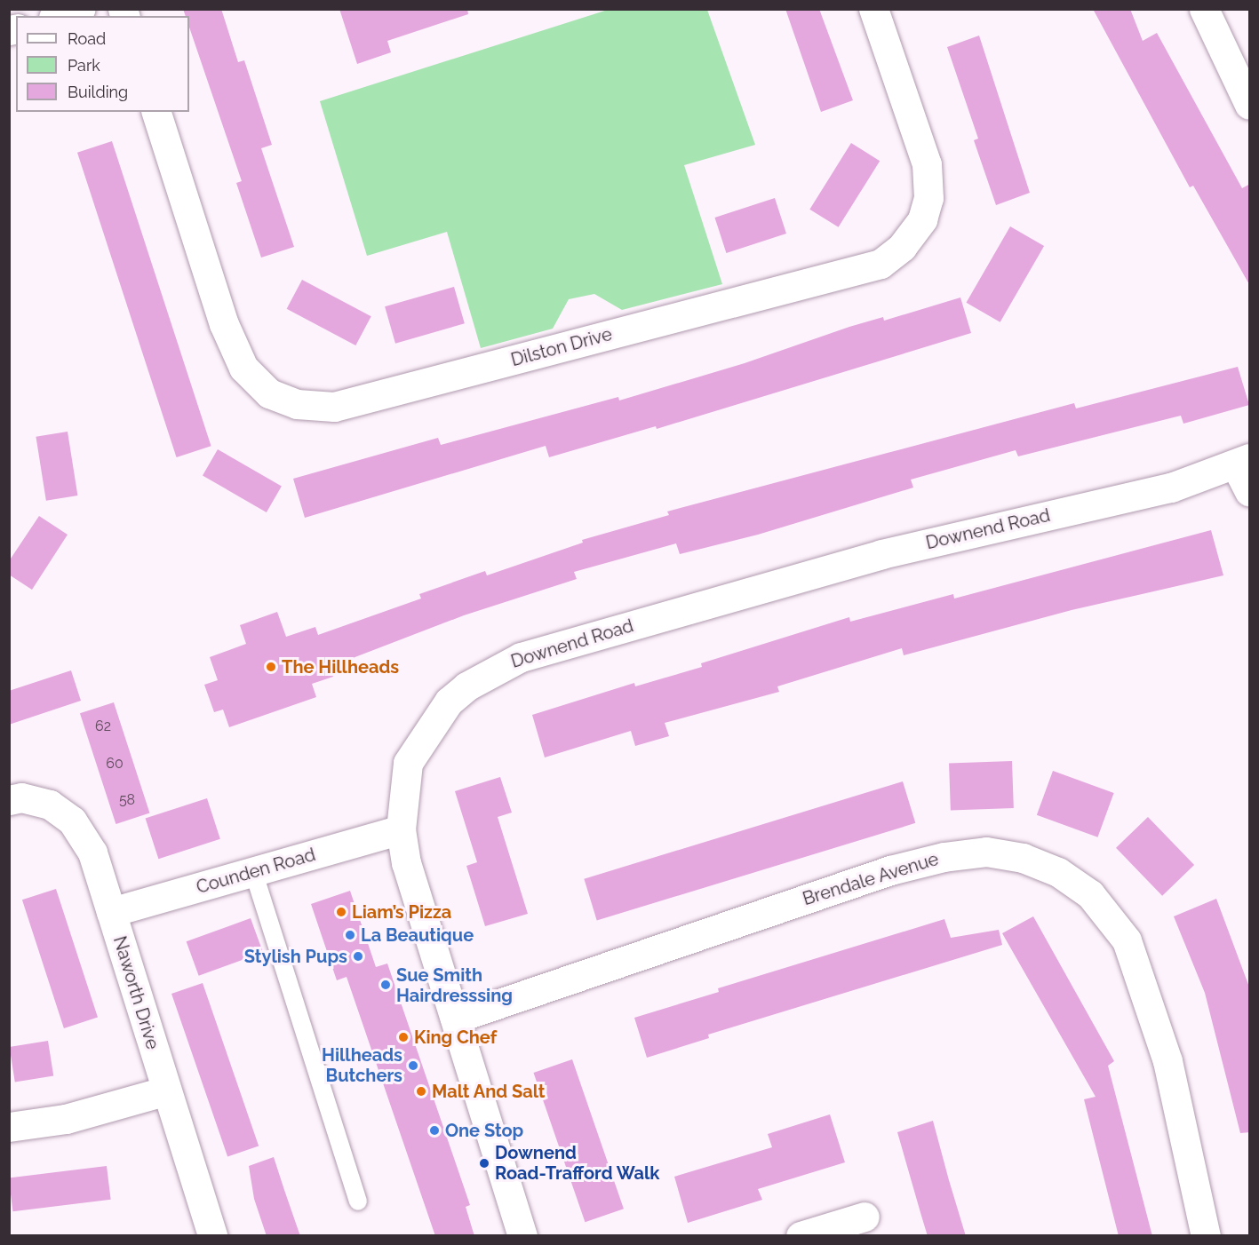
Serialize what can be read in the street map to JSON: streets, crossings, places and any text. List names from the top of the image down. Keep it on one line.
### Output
{"streets":{"street":["Dilston Drive","Downend Road","Counden Road","Brendale Avenue","Naworth Drive"]},"crossings":[["Downend Road","Counden Road"],["Downend Road","Brendale Avenue"],["Counden Road","Naworth Drive"]],"places":["The Hillheads","Liam’s Pizza","La Beautique","Stylish Pups","Sue Smith Hairdresssing","King Chef","Hillheads Butchers","Malt And Salt","One Stop","Downend Road-Trafford Walk"],"house_numbers":["62","60","58"],"legend":["Road","Park","Building"]}
